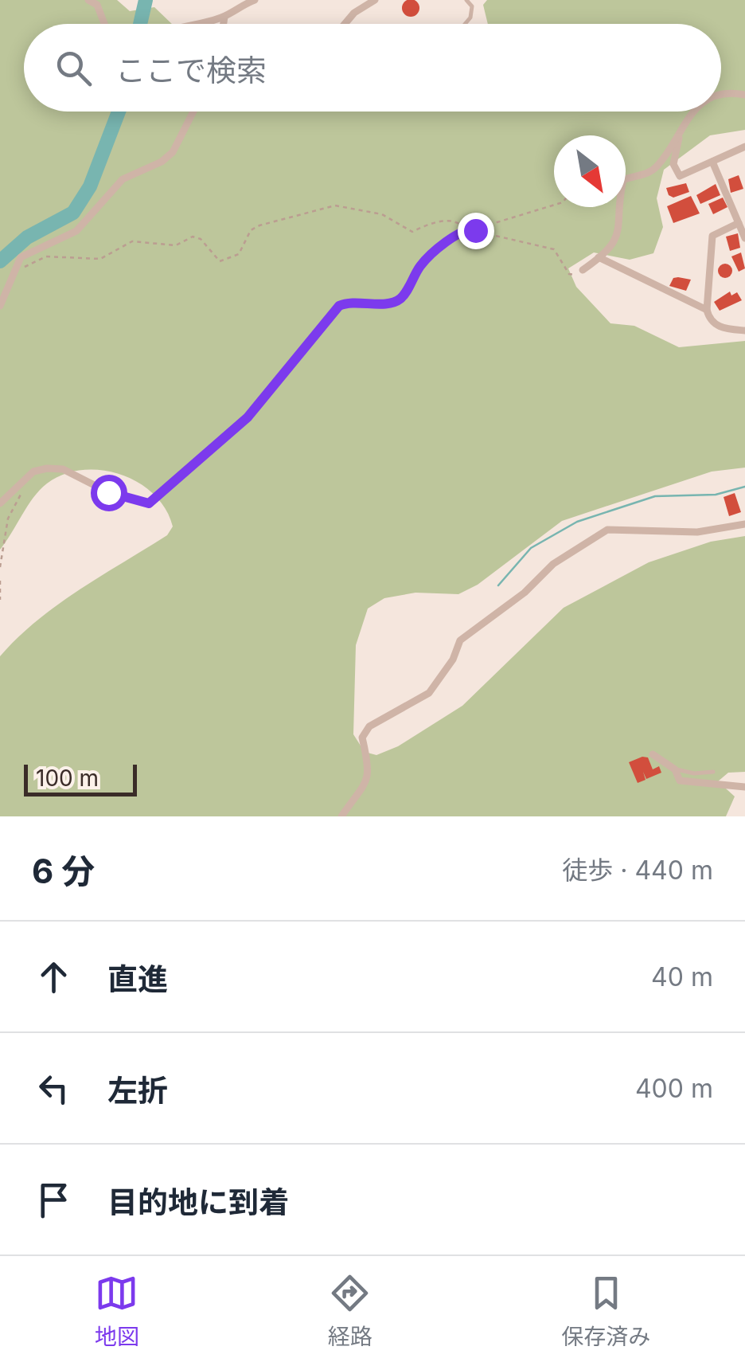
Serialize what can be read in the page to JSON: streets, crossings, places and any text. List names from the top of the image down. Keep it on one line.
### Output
{"scale_bar":"100 m","north":"bottom right","page":{"search":"ここで検索","scale":"100 m","heading":["6 分","徒歩 · 440 m"],"list":[["直進","40 m"],["左折","400 m"],"目的地に到着"],"nav":["地図","経路","保存済み"]}}
